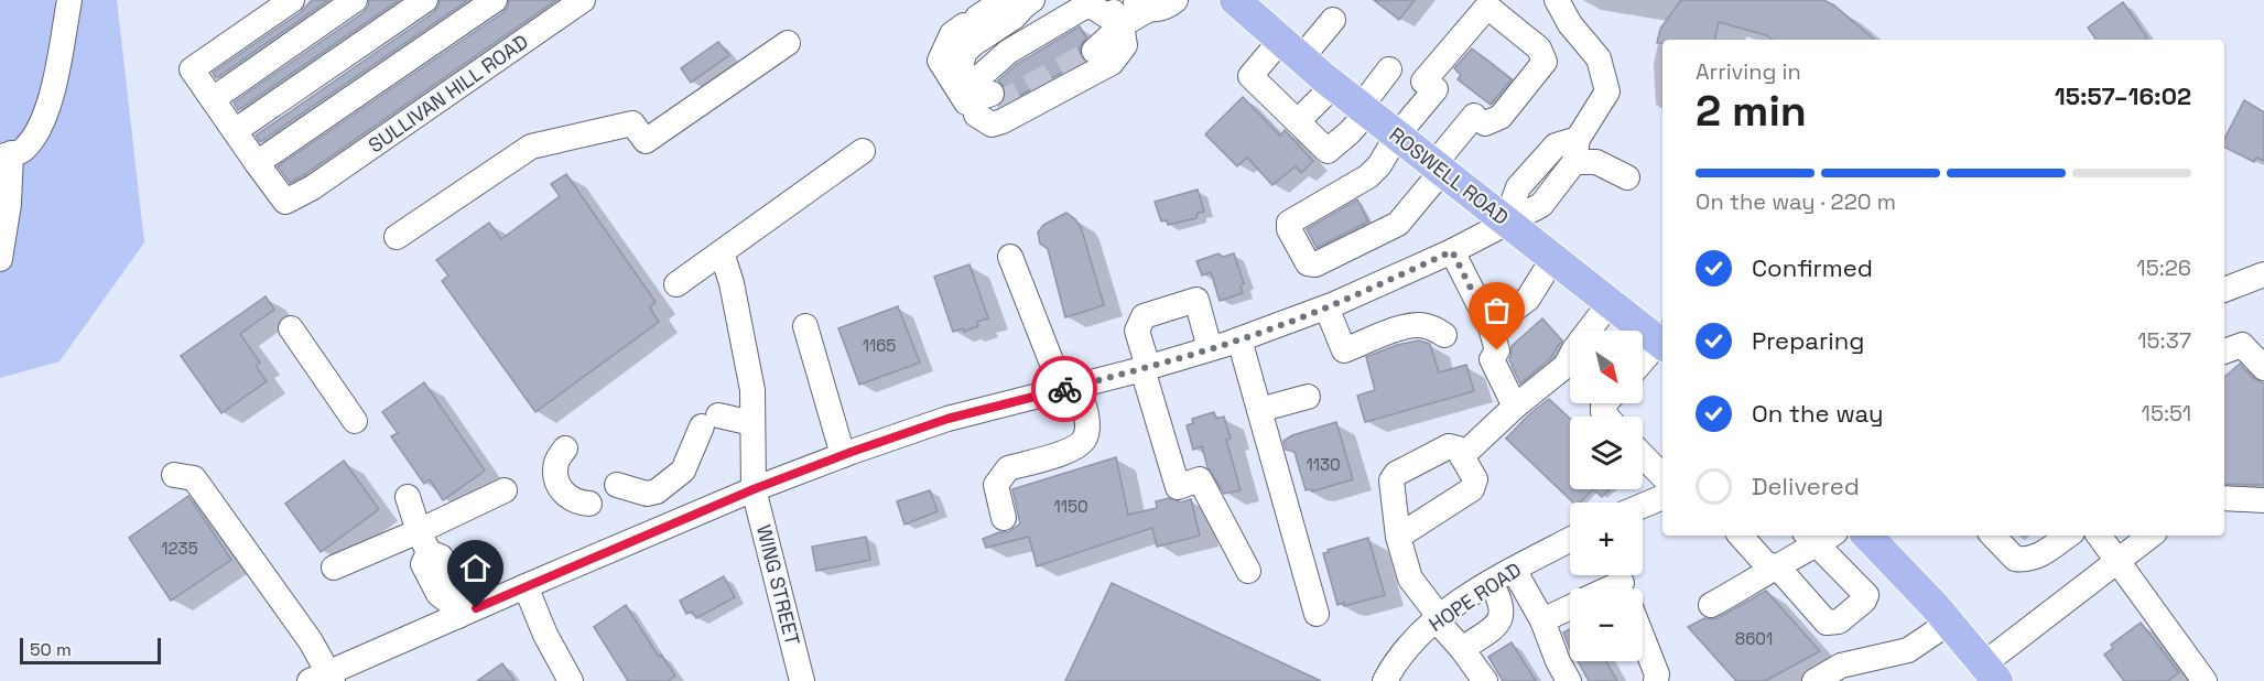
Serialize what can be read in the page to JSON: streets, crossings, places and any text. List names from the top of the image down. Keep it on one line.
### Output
{"streets":{"main road":["ROSWELL ROAD"],"street":["SULLIVAN HILL ROAD","WING STREET","HOPE ROAD"]},"house_numbers":["1165","1130","1150","1235","8601"],"scale_bar":"50 m","north":"bottom right","page":{"heading":["2 min","Arriving in","15:57–16:02"],"bar":"On the way · 220 m","list":[["Confirmed","15:26"],["Preparing","15:37"],["On the way","15:51"],"Delivered"],"map_buttons":["+","−"],"scale":"50 m"}}
